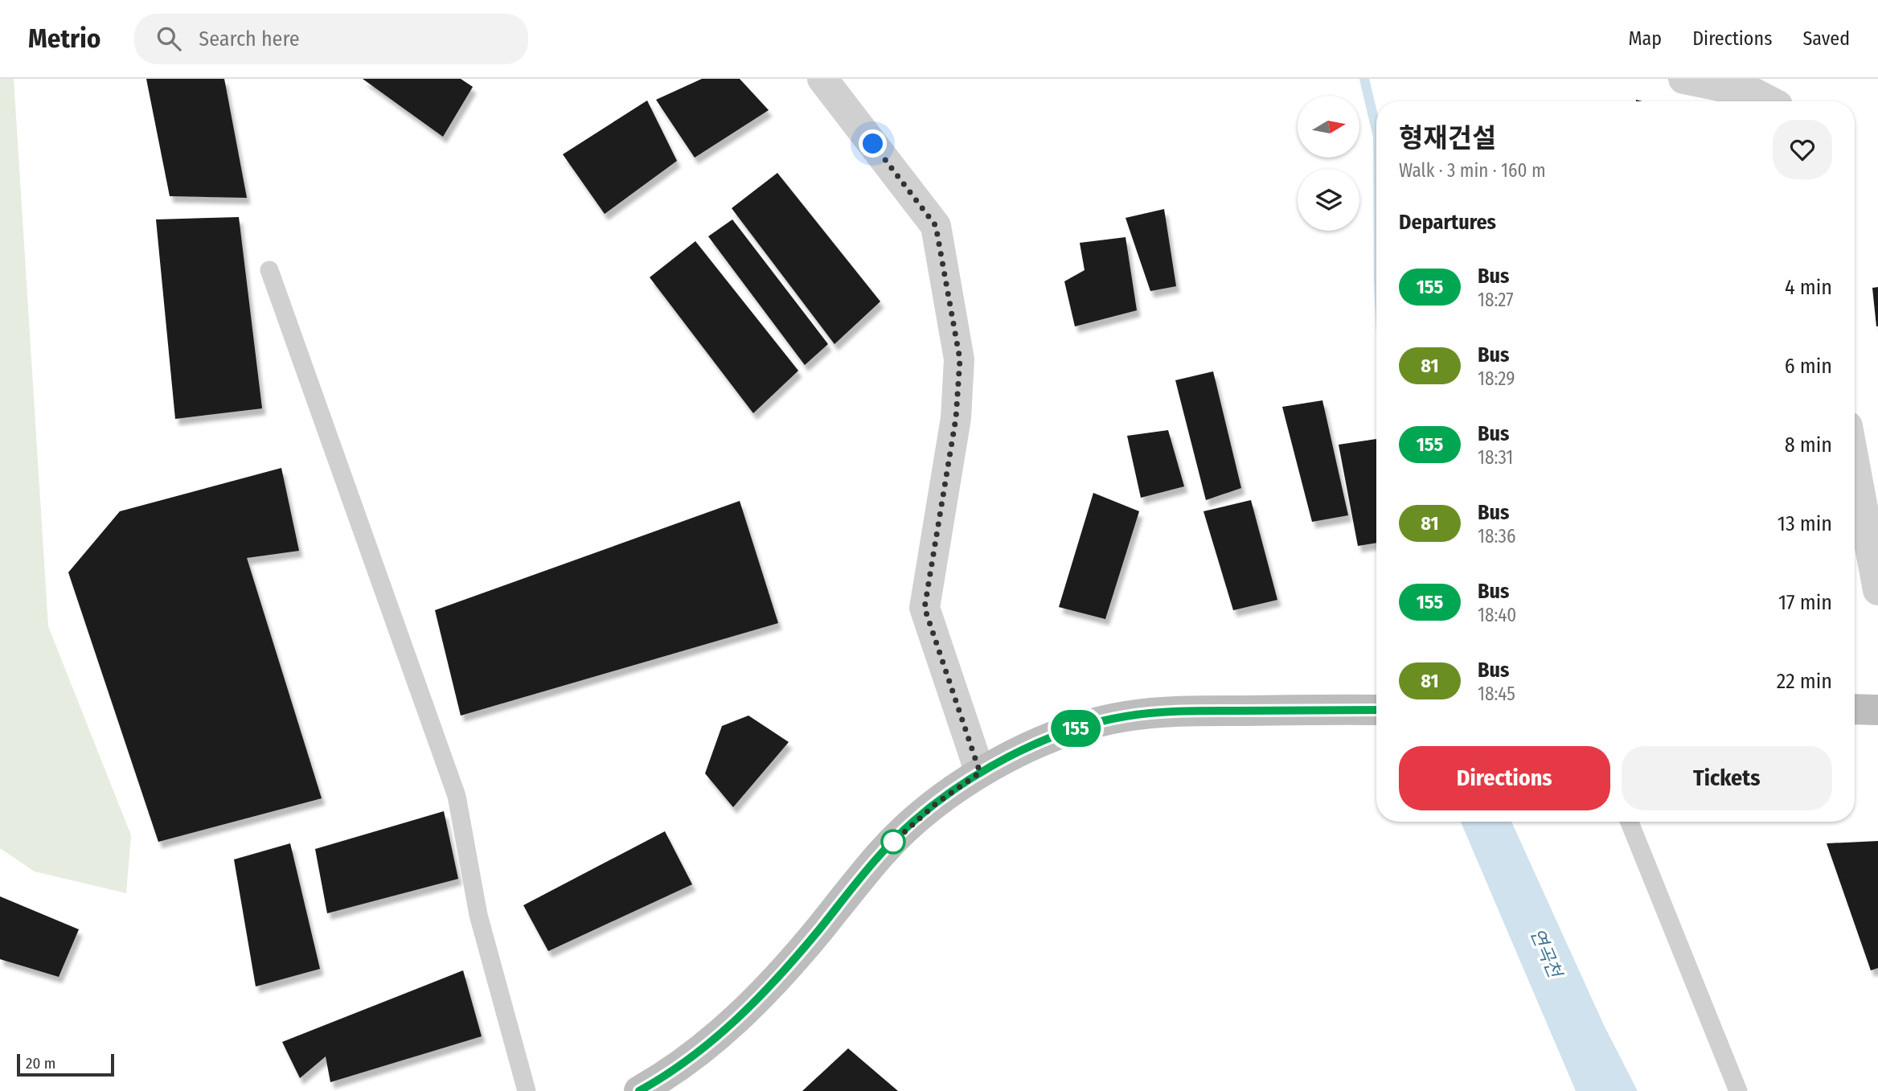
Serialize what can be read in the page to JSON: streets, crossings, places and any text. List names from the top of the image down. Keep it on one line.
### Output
{"water":["연곡천"],"lines":["bus line 155"],"scale_bar":"20 m","north":"right","page":{"header":"Metrio","search":"Search here","nav":["Map","Directions","Saved"],"on_map":"155","heading":[["형재건설","Walk · 3 min · 160 m"],"Departures"],"list":[{"mark":"155","name":"Bus","note":"18:27","value":"4 min"},{"mark":"81","name":"Bus","note":"18:29","value":"6 min"},{"mark":"155","name":"Bus","note":"18:31","value":"8 min"},{"mark":"81","name":"Bus","note":"18:36","value":"13 min"},{"mark":"155","name":"Bus","note":"18:40","value":"17 min"},{"mark":"81","name":"Bus","note":"18:45","value":"22 min"}],"buttons":["Directions","Tickets"],"scale":"20 m"}}
